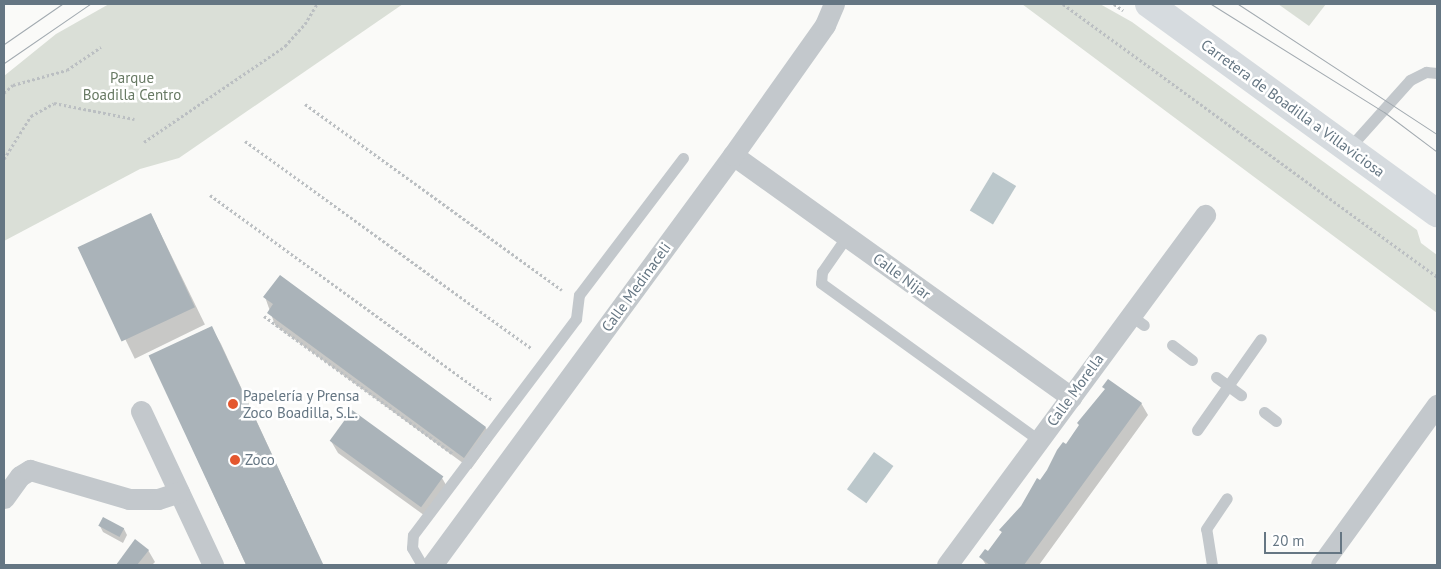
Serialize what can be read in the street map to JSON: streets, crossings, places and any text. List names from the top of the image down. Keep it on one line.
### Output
{"streets":{"street":["Carretera de Boadilla a Villaviciosa","Calle Nijar","Calle Medinaceli","Calle Morella"]},"crossings":[["Calle Nijar","Calle Medinaceli"],["Calle Nijar","Calle Morella"]],"parks":["Parque Boadilla Centro"],"places":["Papelería y Prensa Zoco Boadilla, S.L.","Zoco"],"scale_bar":"20 m"}
